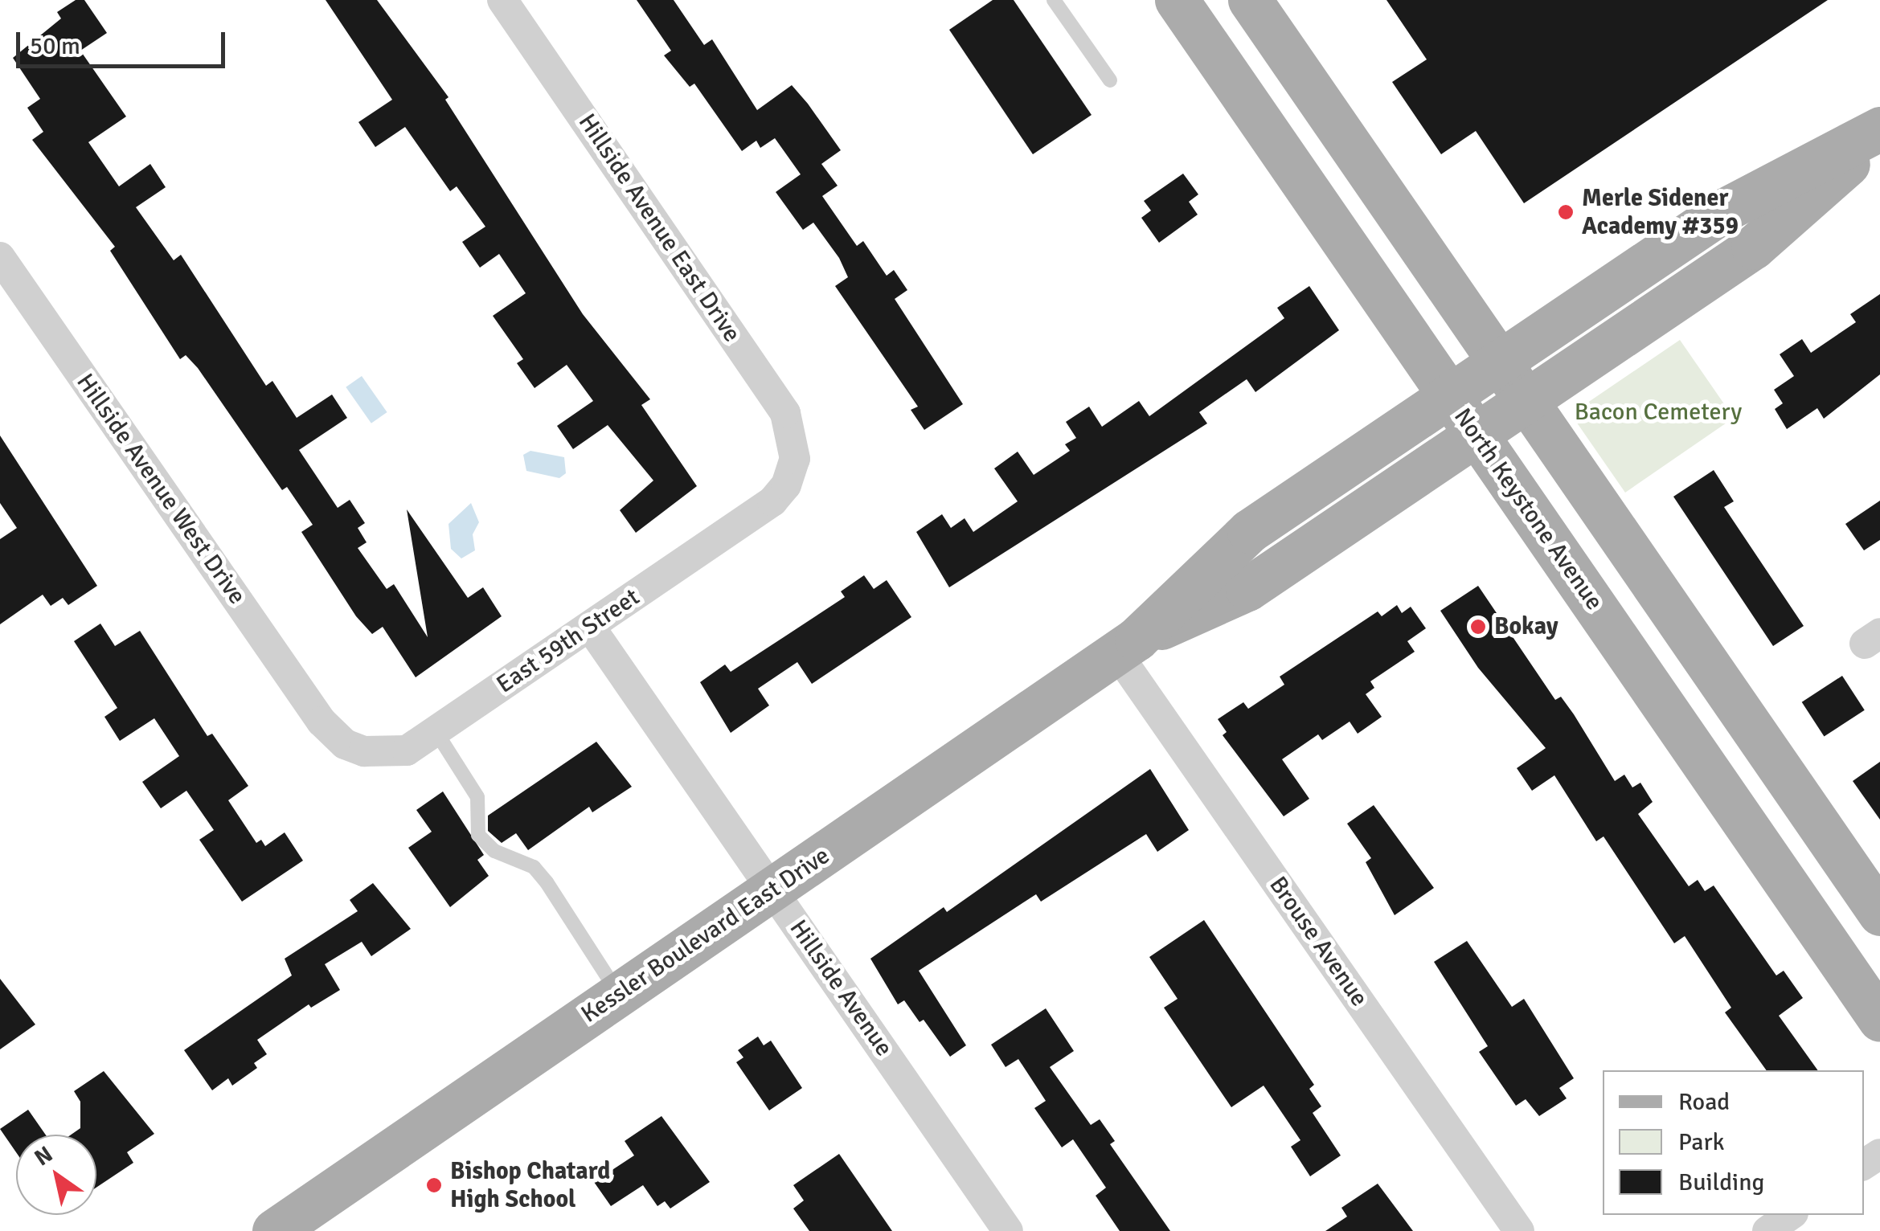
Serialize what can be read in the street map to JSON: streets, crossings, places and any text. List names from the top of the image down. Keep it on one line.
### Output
{"streets":{"main road":["North Keystone Avenue","Kessler Boulevard East Drive"],"street":["Hillside Avenue East Drive","Hillside Avenue West Drive","East 59th Street","Brouse Avenue","Hillside Avenue"]},"crossings":[["Hillside Avenue East Drive","East 59th Street"],["Hillside Avenue West Drive","East 59th Street"],["North Keystone Avenue","Kessler Boulevard East Drive"],["East 59th Street","Hillside Avenue"],["Kessler Boulevard East Drive","Brouse Avenue"],["Kessler Boulevard East Drive","Hillside Avenue"]],"parks":["Bacon Cemetery"],"places":["Merle Sidener Academy #359","Bokay","Bishop Chatard High School"],"legend":["Road","Park","Building"],"scale_bar":"50 m","north":"top left"}
